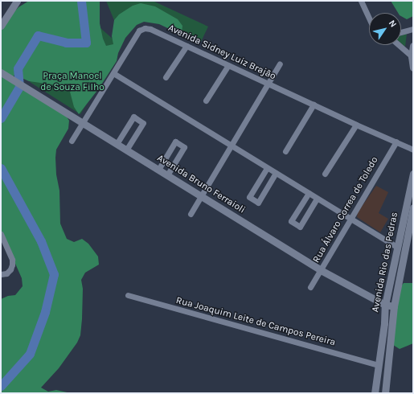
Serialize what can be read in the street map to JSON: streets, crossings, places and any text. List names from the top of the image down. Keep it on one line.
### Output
{"streets":{"street":["Avenida Sidney Luiz Brajão","Avenida Bruno Ferraioli","Rua Álvaro Correa de Toledo","Avenida Rio das Pedras","Rua Joaquim Leite de Campos Pereira"]},"crossings":[["Avenida Sidney Luiz Brajão","Avenida Bruno Ferraioli"],["Avenida Sidney Luiz Brajão","Rua Álvaro Correa de Toledo"],["Avenida Bruno Ferraioli","Rua Álvaro Correa de Toledo"],["Avenida Bruno Ferraioli","Avenida Rio das Pedras"],["Avenida Rio das Pedras","Rua Joaquim Leite de Campos Pereira"]],"parks":["Praça Manoel de Souza Filho"],"north":"top right"}
